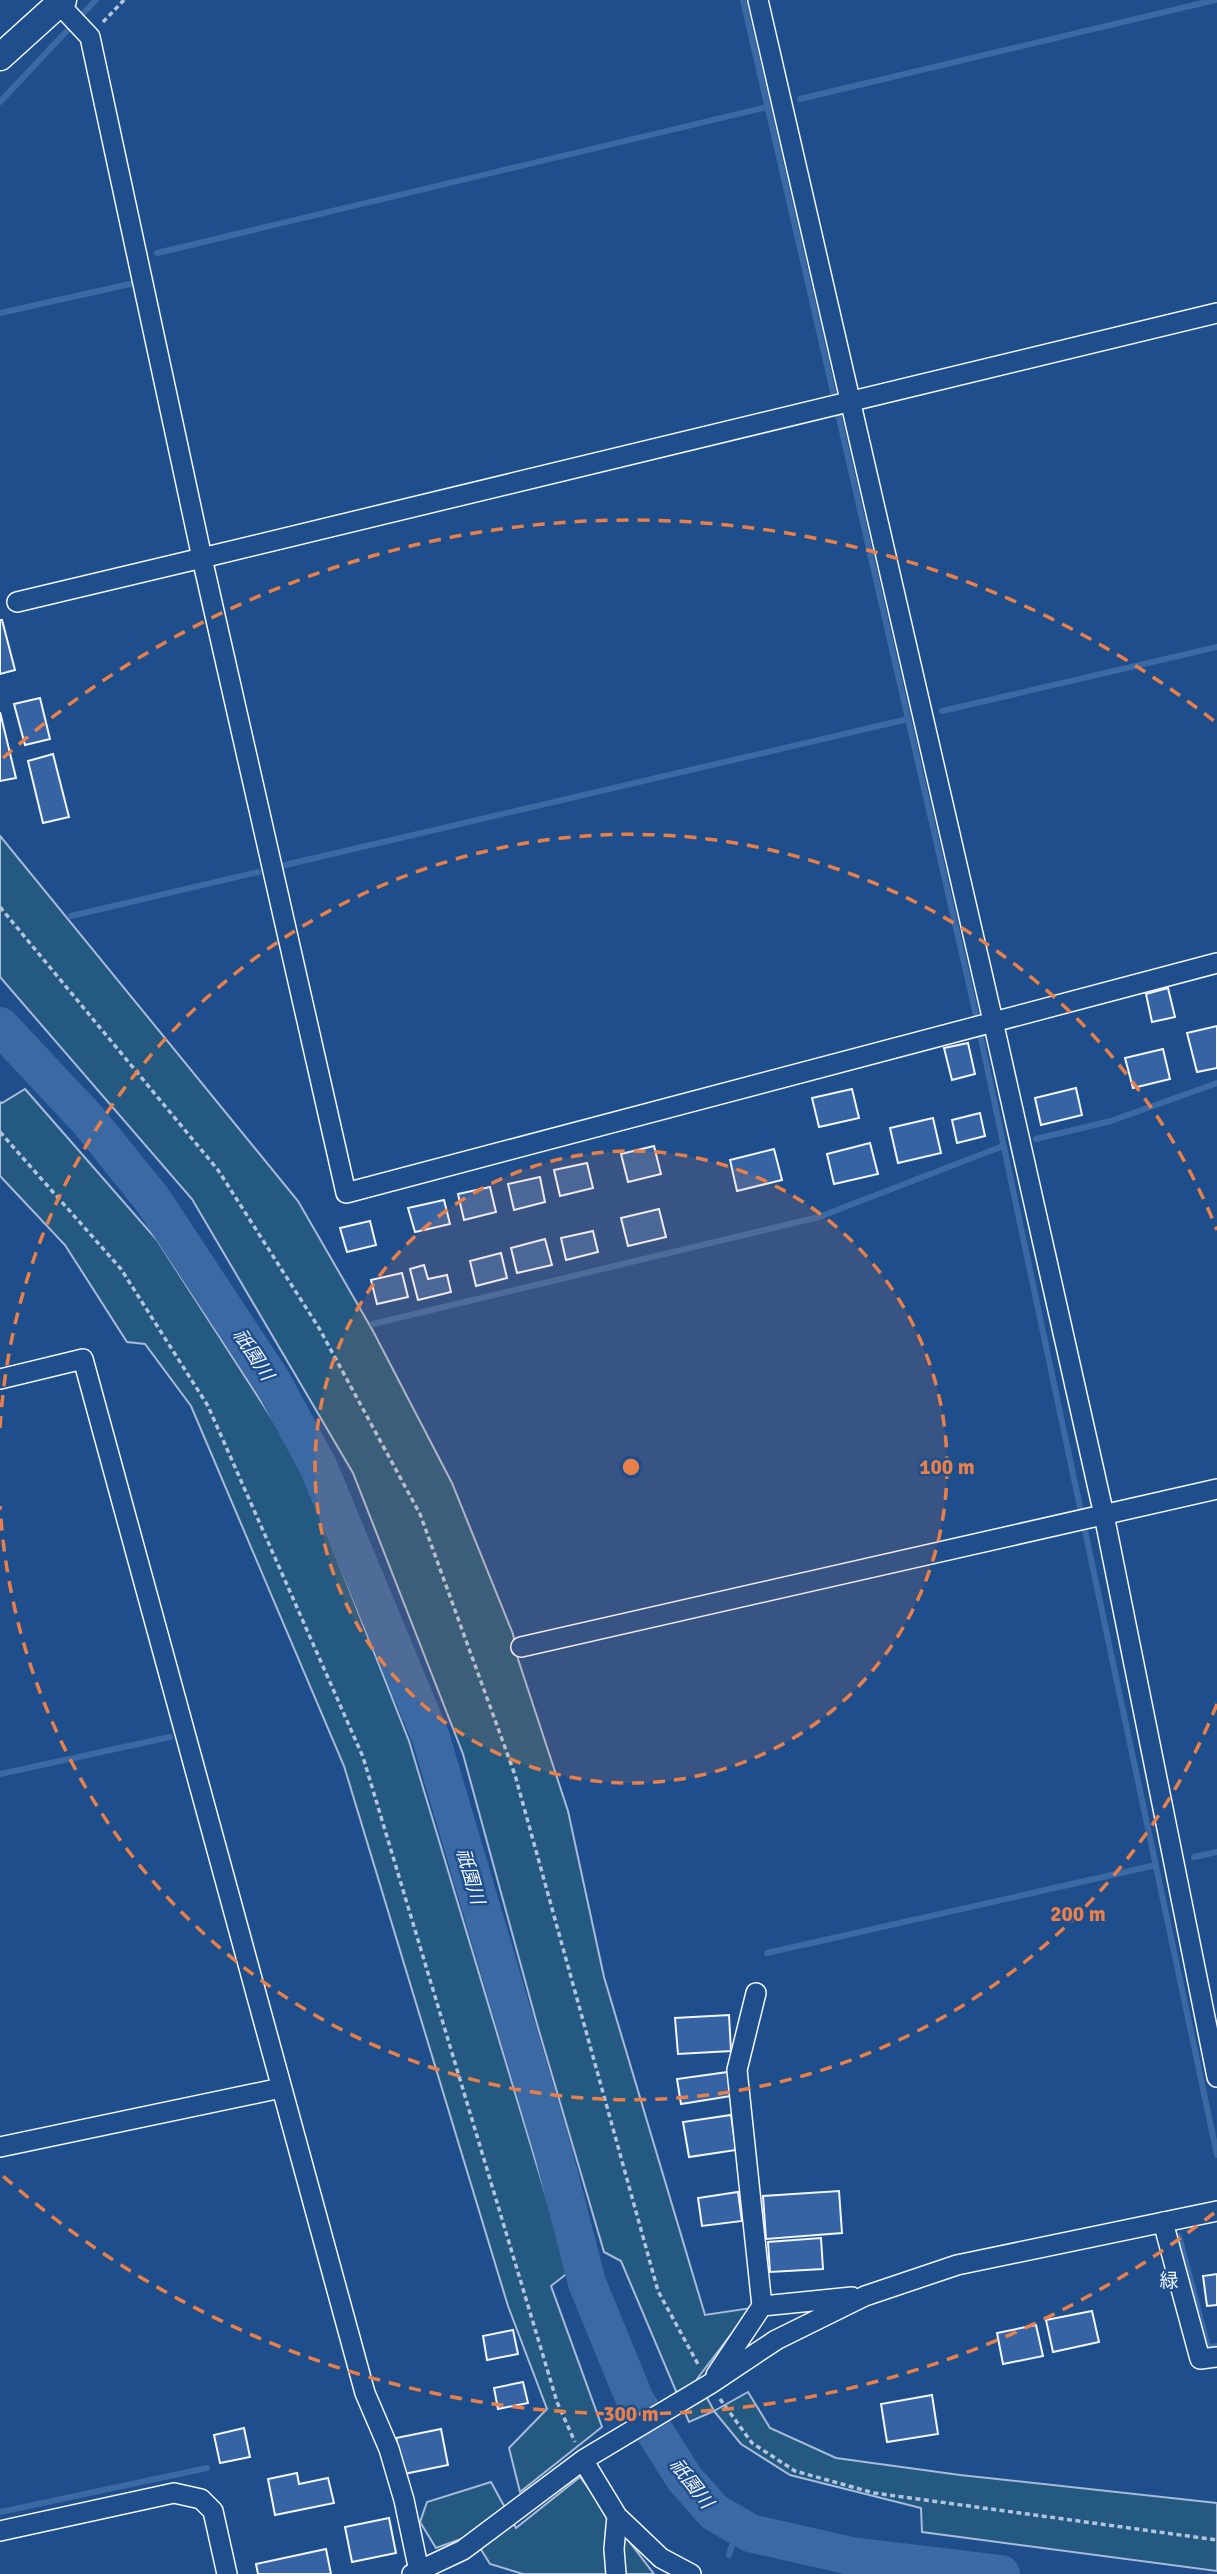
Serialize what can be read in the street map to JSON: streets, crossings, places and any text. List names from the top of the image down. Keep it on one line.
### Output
{"districts":["緑"],"water":["祇園川"],"rings":["100 m","200 m","300 m"]}
